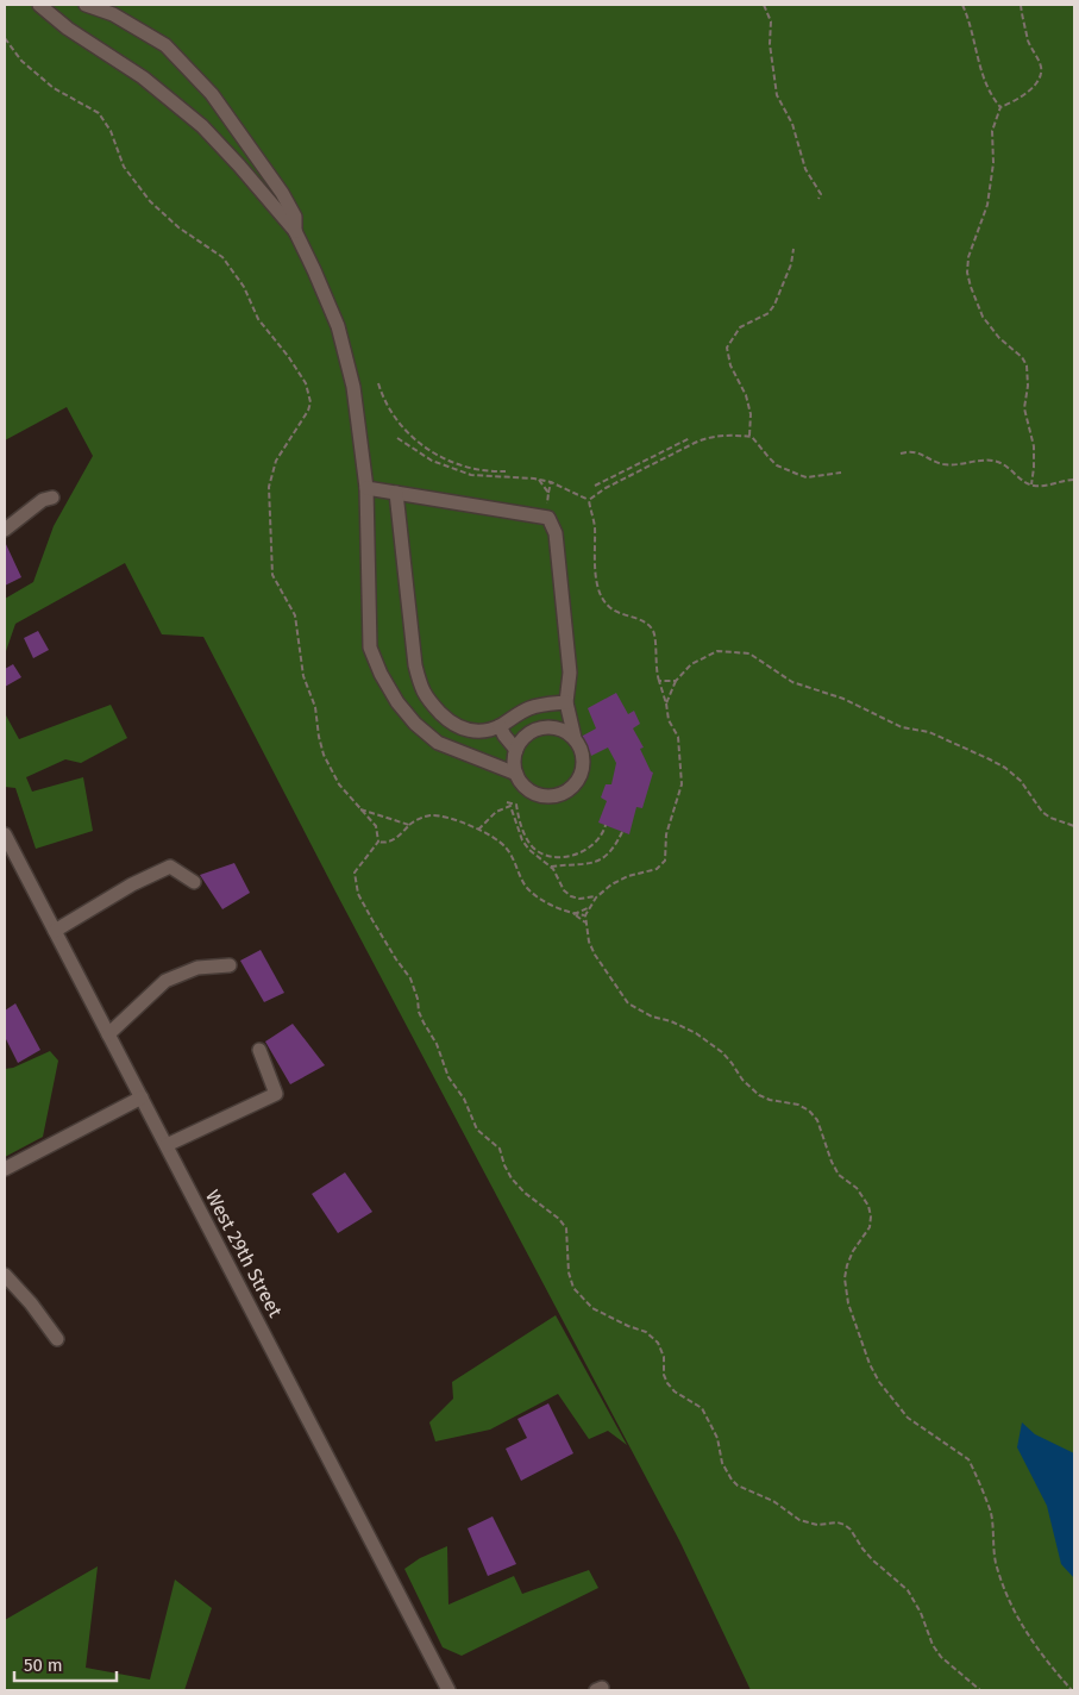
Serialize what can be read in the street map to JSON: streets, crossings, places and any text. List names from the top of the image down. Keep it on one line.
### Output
{"streets":{"street":["West 29th Street"]},"scale_bar":"50 m"}
